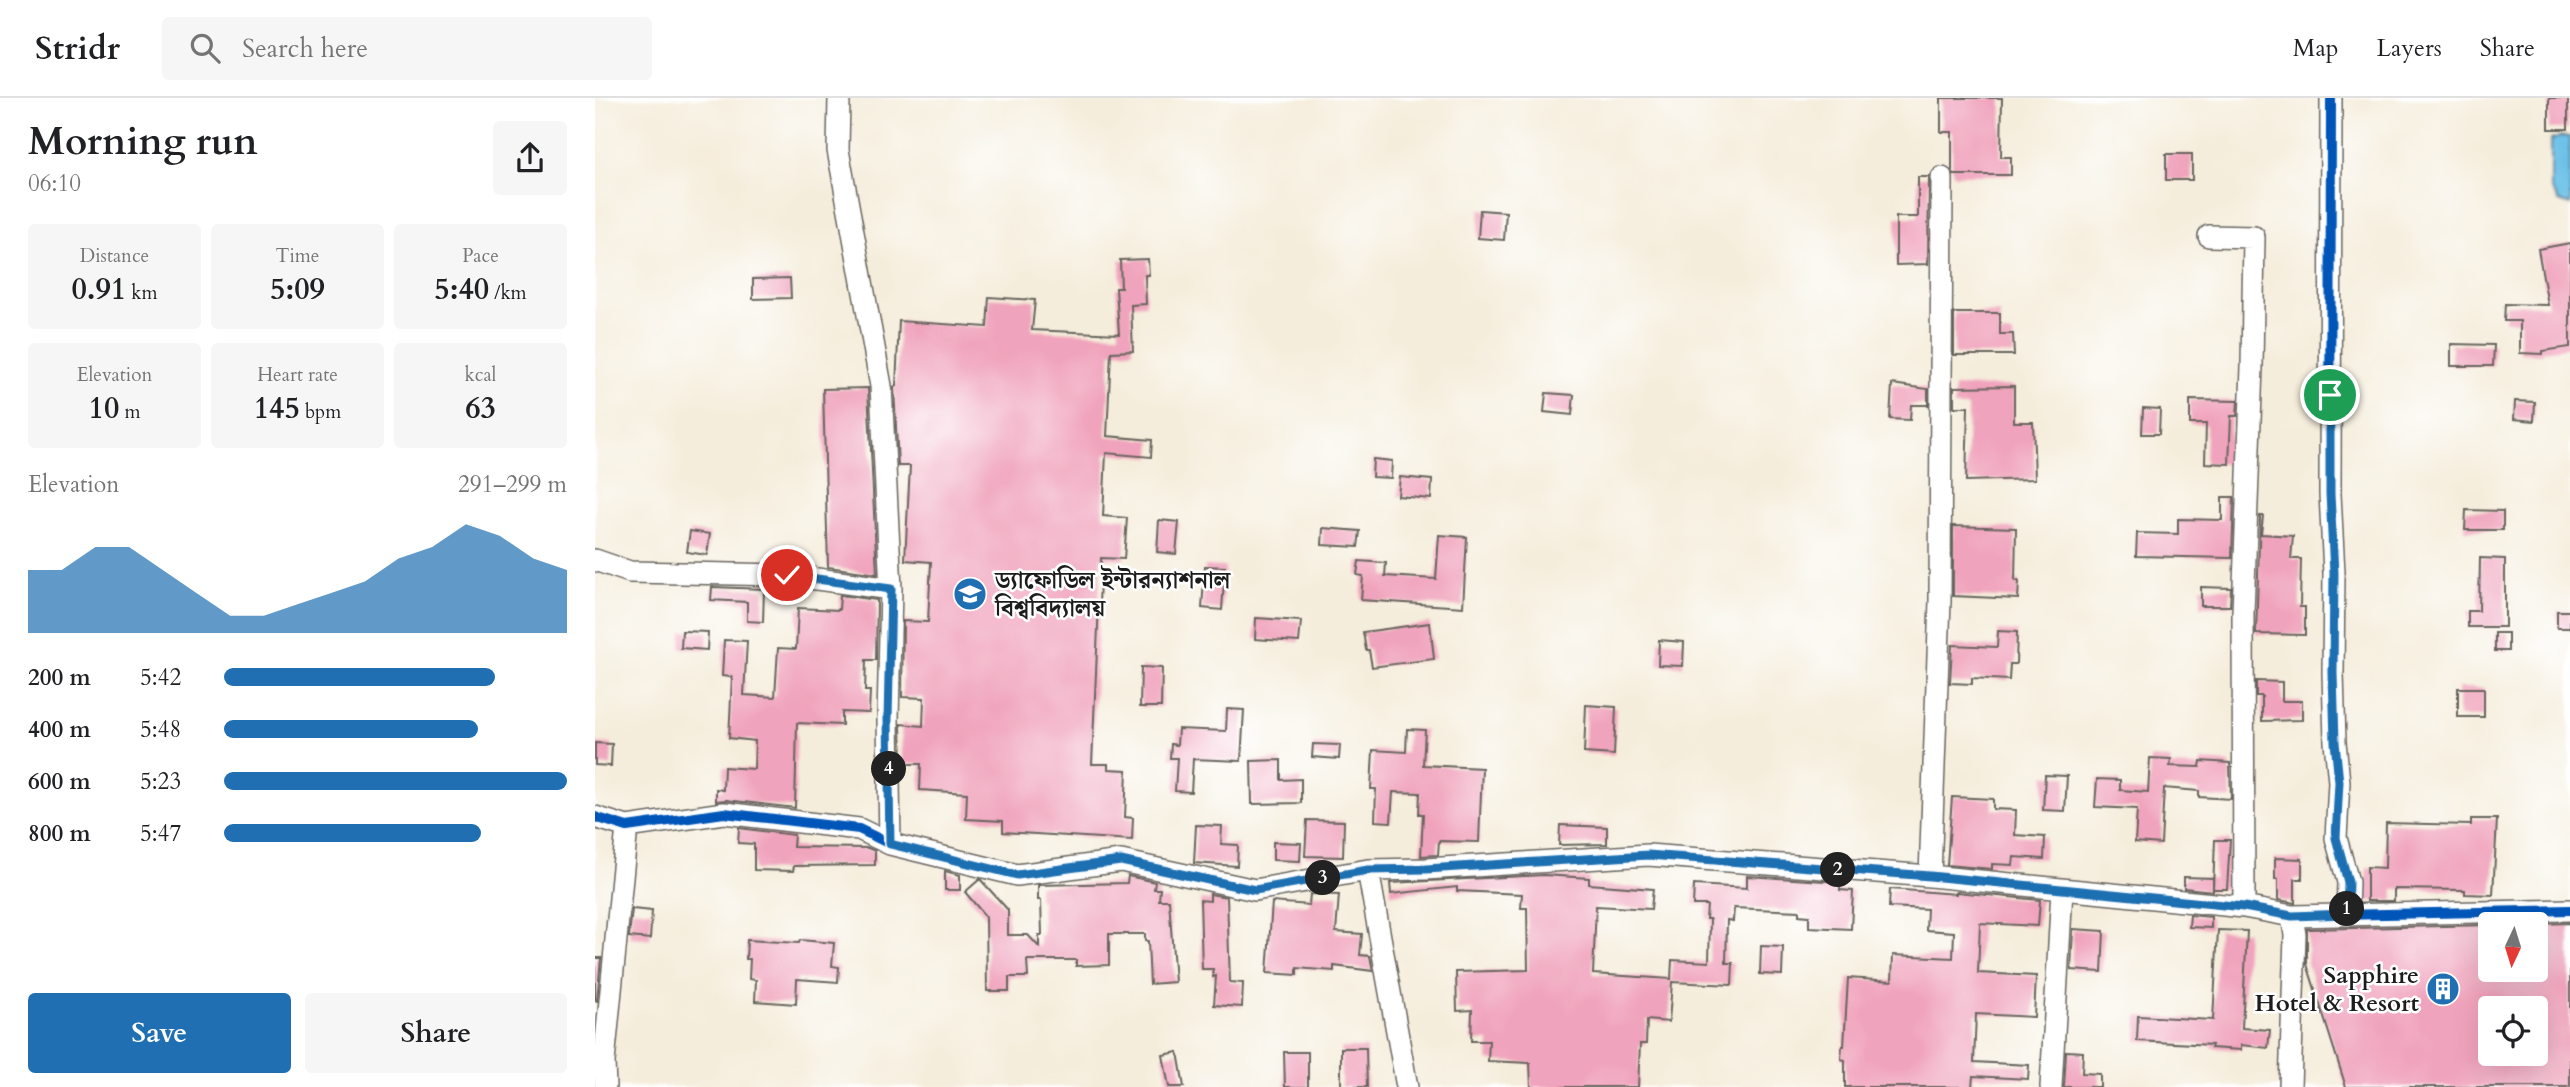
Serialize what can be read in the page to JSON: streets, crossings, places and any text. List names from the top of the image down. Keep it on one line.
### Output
{"places":{"school or university":["ড্যাফোডিল ইন্টারন্যাশনাল বিশ্ববিদ্যালয়"],"building":["Sapphire Hotel & Resort"]},"north":"bottom","page":{"header":"Stridr","search":"Search here","nav":["Map","Layers","Share"],"heading":["Morning run","06:10"],"stats":[["Distance","0.91 km"],["Time","5:09"],["Pace","5:40 /km"],["Elevation","10 m"],["Heart rate","145 bpm"],["kcal","63"]],"chart":["Elevation","291–299 m"],"list":[{"name":"200 m","note":"5:42"},{"name":"400 m","note":"5:48"},{"name":"600 m","note":"5:23"},{"name":"800 m","note":"5:47"}],"pins":["4","2","3","1"],"buttons":["Save","Share"]}}
